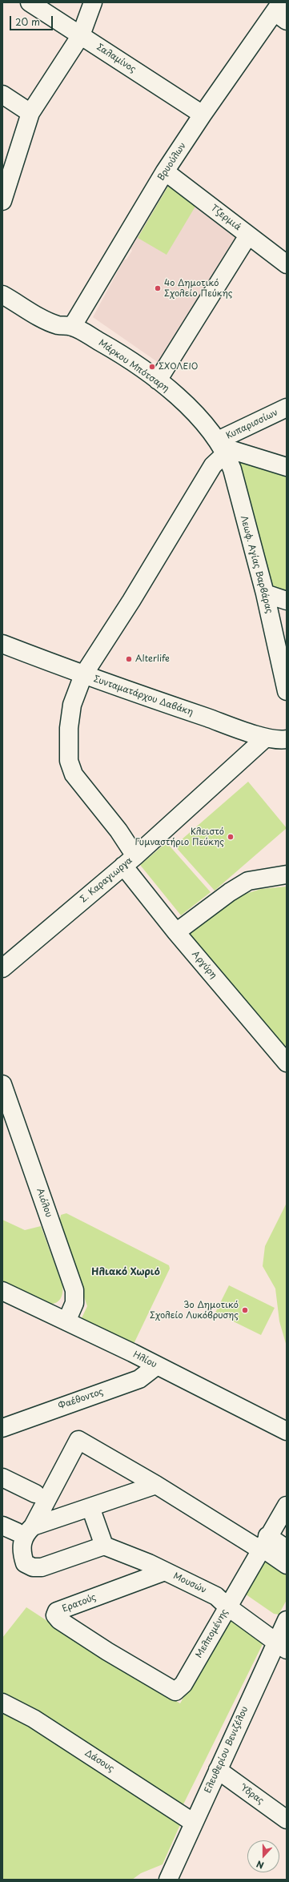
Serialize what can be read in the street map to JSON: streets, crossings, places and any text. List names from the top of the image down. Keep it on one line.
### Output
{"streets":{"street":["Σαλαμίνος","Βρυούλων","Τζερμιά","Μάρκου Μπότσαρη","Κυπαρισσίων","Λεωφ. Αγίας Βαρβάρας","Συνταματάρχου Δαβάκη","Σ. Καραγιωργα","Αργύρη","Αιόλου","Ηλίου","Φαέθοντος","Μουσών","Ερατούς","Μελπομένης","Ελευθερίου Βενιζέλου","Δάσους","Ύδρας"]},"crossings":[["Σαλαμίνος","Βρυούλων"],["Βρυούλων","Τζερμιά"],["Βρυούλων","Μάρκου Μπότσαρη"],["Μάρκου Μπότσαρη","Κυπαρισσίων"],["Μάρκου Μπότσαρη","Λεωφ. Αγίας Βαρβάρας"],["Κυπαρισσίων","Λεωφ. Αγίας Βαρβάρας"],["Κυπαρισσίων","Συνταματάρχου Δαβάκη"],["Κυπαρισσίων","Αργύρη"],["Συνταματάρχου Δαβάκη","Σ. Καραγιωργα"],["Συνταματάρχου Δαβάκη","Αργύρη"],["Σ. Καραγιωργα","Αργύρη"],["Αιόλου","Ηλίου"],["Ηλίου","Φαέθοντος"],["Μουσών","Ερατούς"],["Μουσών","Μελπομένης"],["Μουσών","Ελευθερίου Βενιζέλου"],["Ερατούς","Μελπομένης"],["Ελευθερίου Βενιζέλου","Δάσους"],["Ελευθερίου Βενιζέλου","Ύδρας"]],"districts":["Ηλιακό Χωριό"],"places":["4o Δημοτικό Σχολείο Πεύκης","ΣΧΟΛΕΙΟ","Alterlife","Κλειστό Γυμναστήριο Πεύκης","3ο Δημοτικό Σχολείο Λυκόβρυσης"],"scale_bar":"20 m","north":"bottom"}
